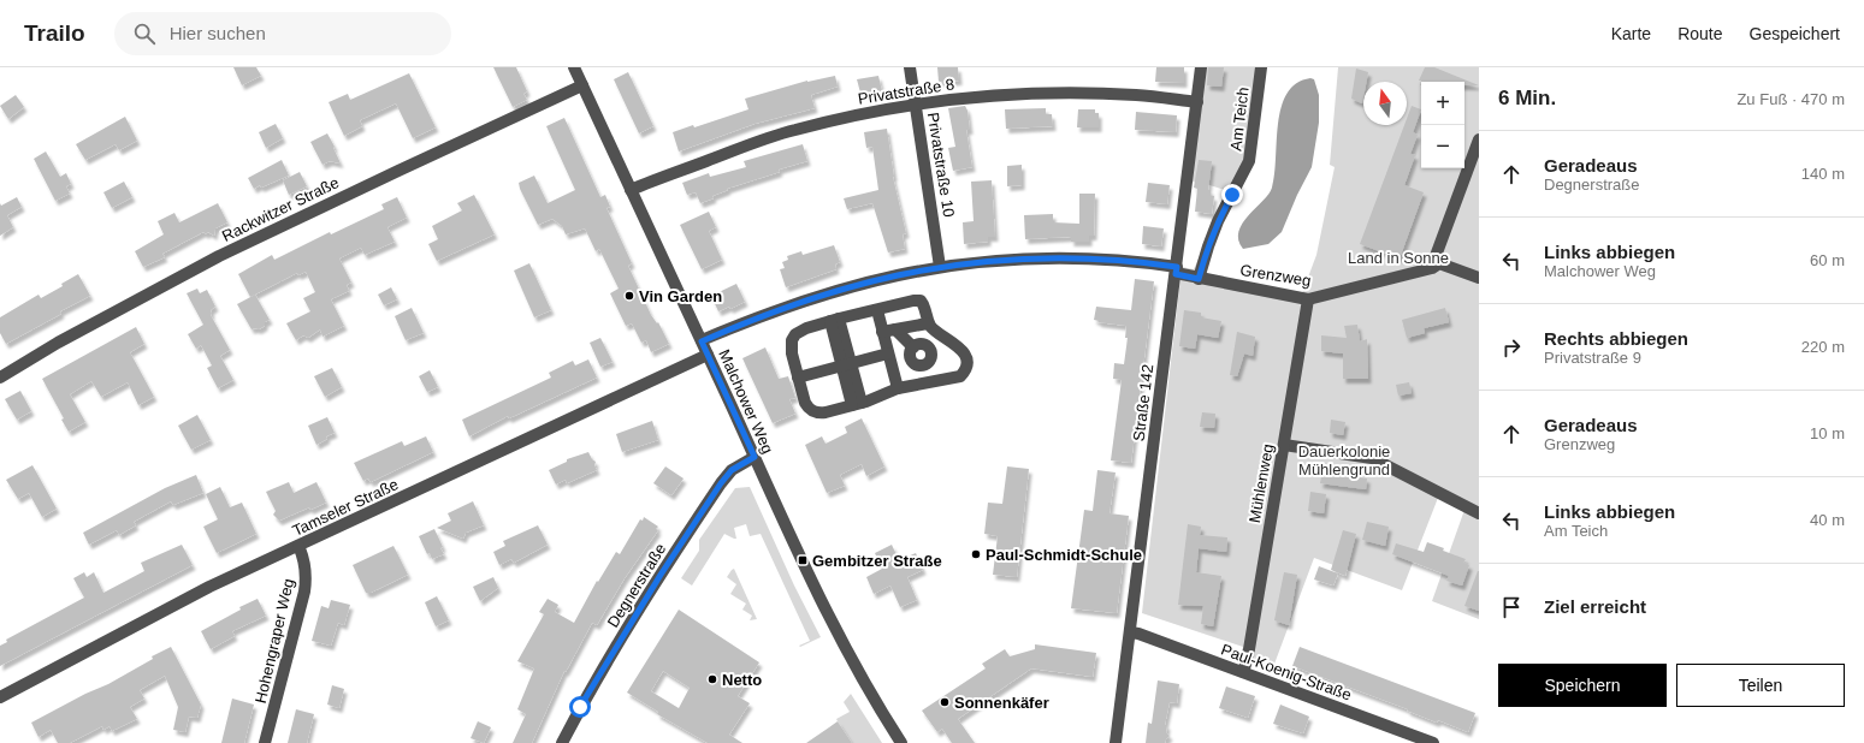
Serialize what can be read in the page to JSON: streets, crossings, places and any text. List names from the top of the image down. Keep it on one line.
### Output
{"streets":{"street":["Privatstraße 8","Am Teich","Privatstraße 10","Rackwitzer Straße","Grenzweg","Malchower Weg","Straße 142","Mühlenweg","Tamseler Straße","Degnerstraße","Hohengraper Weg","Paul-Koenig-Straße"]},"crossings":[["Privatstraße 8","Privatstraße 10"],["Privatstraße 8","Malchower Weg"],["Privatstraße 8","Straße 142"],["Am Teich","Grenzweg"],["Privatstraße 10","Grenzweg"],["Rackwitzer Straße","Malchower Weg"],["Grenzweg","Malchower Weg"],["Grenzweg","Straße 142"],["Grenzweg","Mühlenweg"],["Malchower Weg","Tamseler Straße"],["Malchower Weg","Degnerstraße"],["Straße 142","Paul-Koenig-Straße"],["Mühlenweg","Paul-Koenig-Straße"],["Tamseler Straße","Hohengraper Weg"]],"parks":["Land in Sonne","Dauerkolonie Mühlengrund"],"places":{"other":["Vin Garden","Paul-Schmidt-Schule","Netto","Sonnenkäfer"],"transit":["Gembitzer Straße"]},"north":"top","page":{"header":"Trailo","search":"Hier suchen","nav":["Karte","Route","Gespeichert"],"heading":["6 Min.","Zu Fuß · 470 m"],"map_buttons":["+","−"],"list":[["Geradeaus","Degnerstraße","140 m"],["Links abbiegen","Malchower Weg","60 m"],["Rechts abbiegen","Privatstraße 9","220 m"],["Geradeaus","Grenzweg","10 m"],["Links abbiegen","Am Teich","40 m"],"Ziel erreicht"],"buttons":["Speichern","Teilen"]}}
